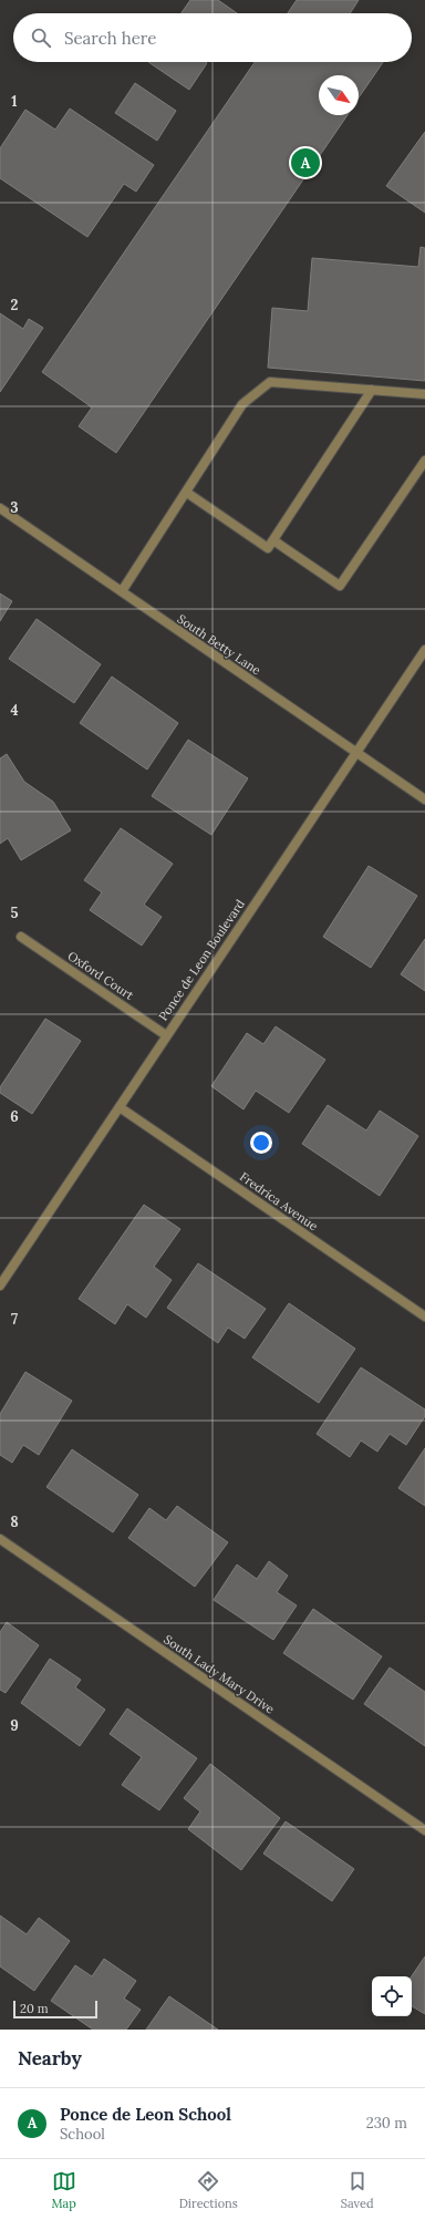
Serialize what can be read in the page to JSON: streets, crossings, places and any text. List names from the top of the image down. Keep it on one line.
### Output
{"streets":{"street":["South Betty Lane","Ponce de Leon Boulevard","Oxford Court","Fredrica Avenue","South Lady Mary Drive"]},"crossings":[["South Betty Lane","Ponce de Leon Boulevard"],["Ponce de Leon Boulevard","Oxford Court"],["Ponce de Leon Boulevard","Fredrica Avenue"]],"scale_bar":"20 m","north":"bottom right","page":{"search":"Search here","pins":"A","scale":"20 m","heading":"Nearby","list":[{"mark":"A","name":"Ponce de Leon School","note":"School","value":"230 m"}],"nav":["Map","Directions","Saved"]},"grid":{"rows":["1","2","3","4","5","6","7","8","9"]}}
